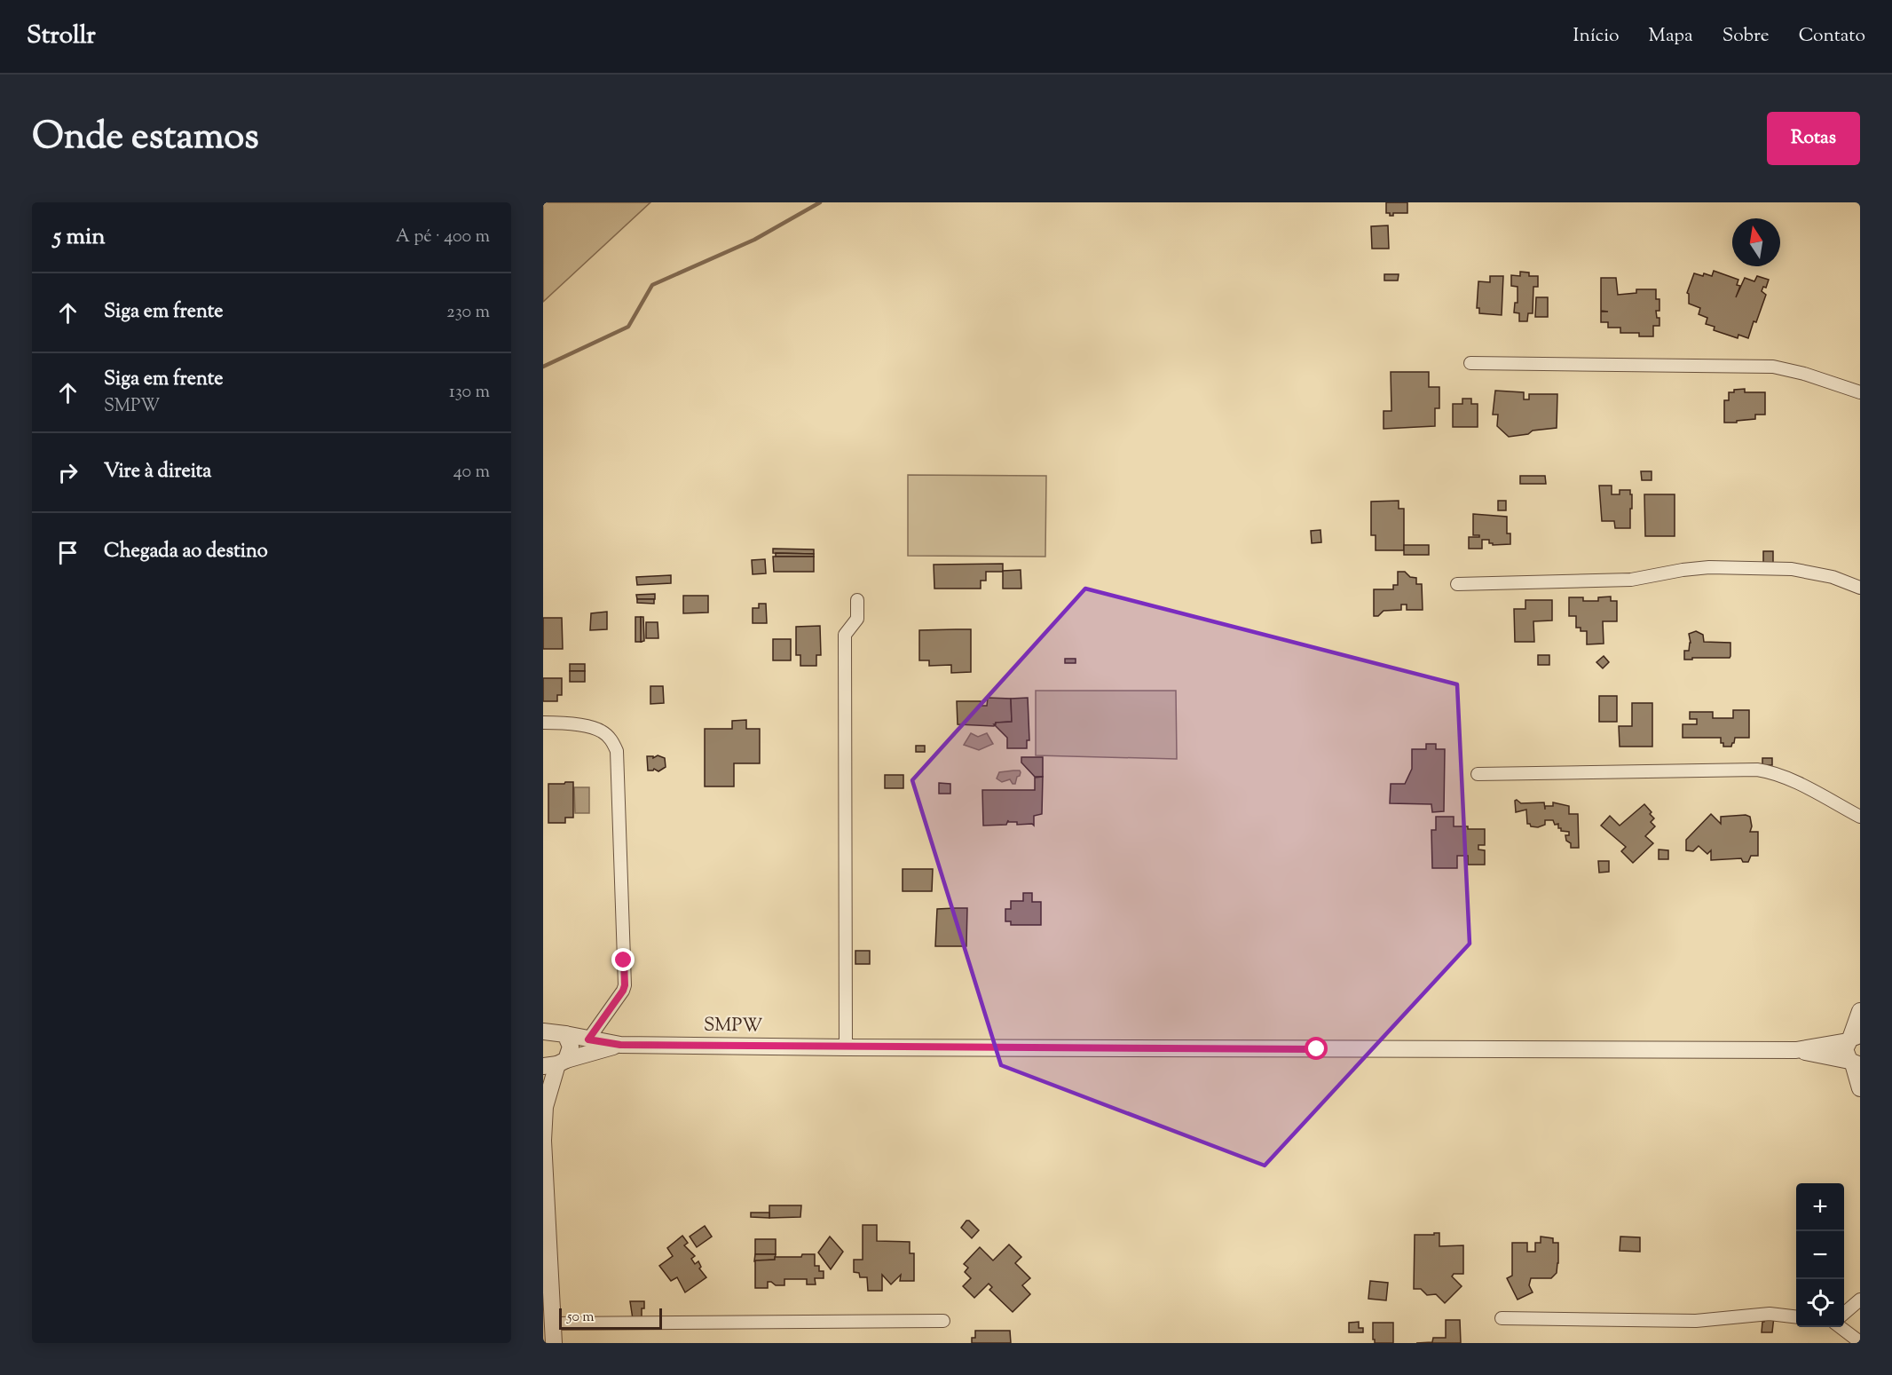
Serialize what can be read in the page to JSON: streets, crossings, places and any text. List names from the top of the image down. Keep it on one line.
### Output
{"streets":{"street":["SMPW"]},"scale_bar":"50 m","north":"top","page":{"header":"Strollr","nav":["Início","Mapa","Sobre","Contato"],"title":"Onde estamos","buttons":"Rotas","heading":["5 min","A pé · 400 m"],"list":[["Siga em frente","230 m"],["Siga em frente","SMPW","130 m"],["Vire à direita","40 m"],"Chegada ao destino"],"map_buttons":["+","−"],"scale":"50 m"}}
